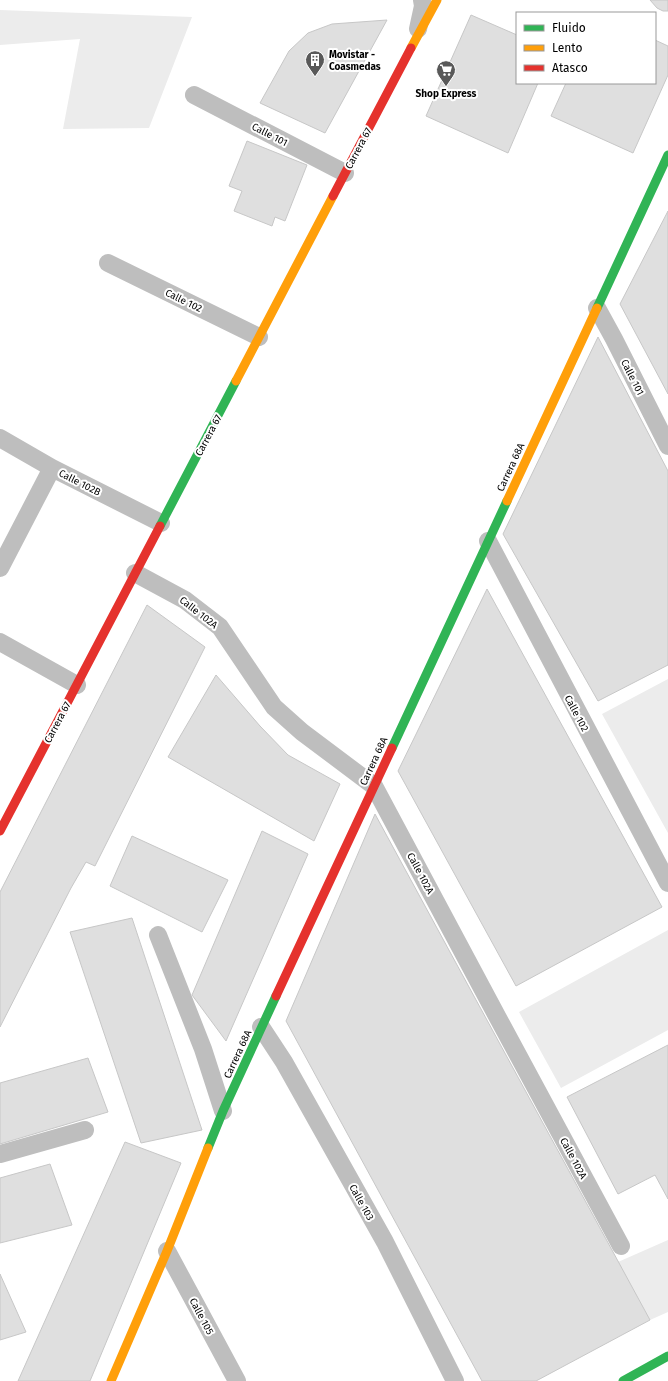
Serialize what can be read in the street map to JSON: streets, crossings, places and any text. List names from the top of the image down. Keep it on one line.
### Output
{"streets":{"street":["Calle 101","Carrera 67","Calle 102","Carrera 68A","Calle 102B","Calle 102A","Calle 103","Calle 105"]},"crossings":[["Calle 101","Carrera 67"],["Calle 101","Carrera 68A"],["Carrera 67","Calle 102"],["Carrera 67","Calle 102B"],["Carrera 67","Calle 102A"],["Calle 102","Carrera 68A"],["Carrera 68A","Calle 102A"],["Carrera 68A","Calle 103"],["Carrera 68A","Calle 105"]],"places":{"building":["Movistar - Coasmedas"],"supermarket":["Shop Express"]},"legend":["Fluido","Lento","Atasco"]}
